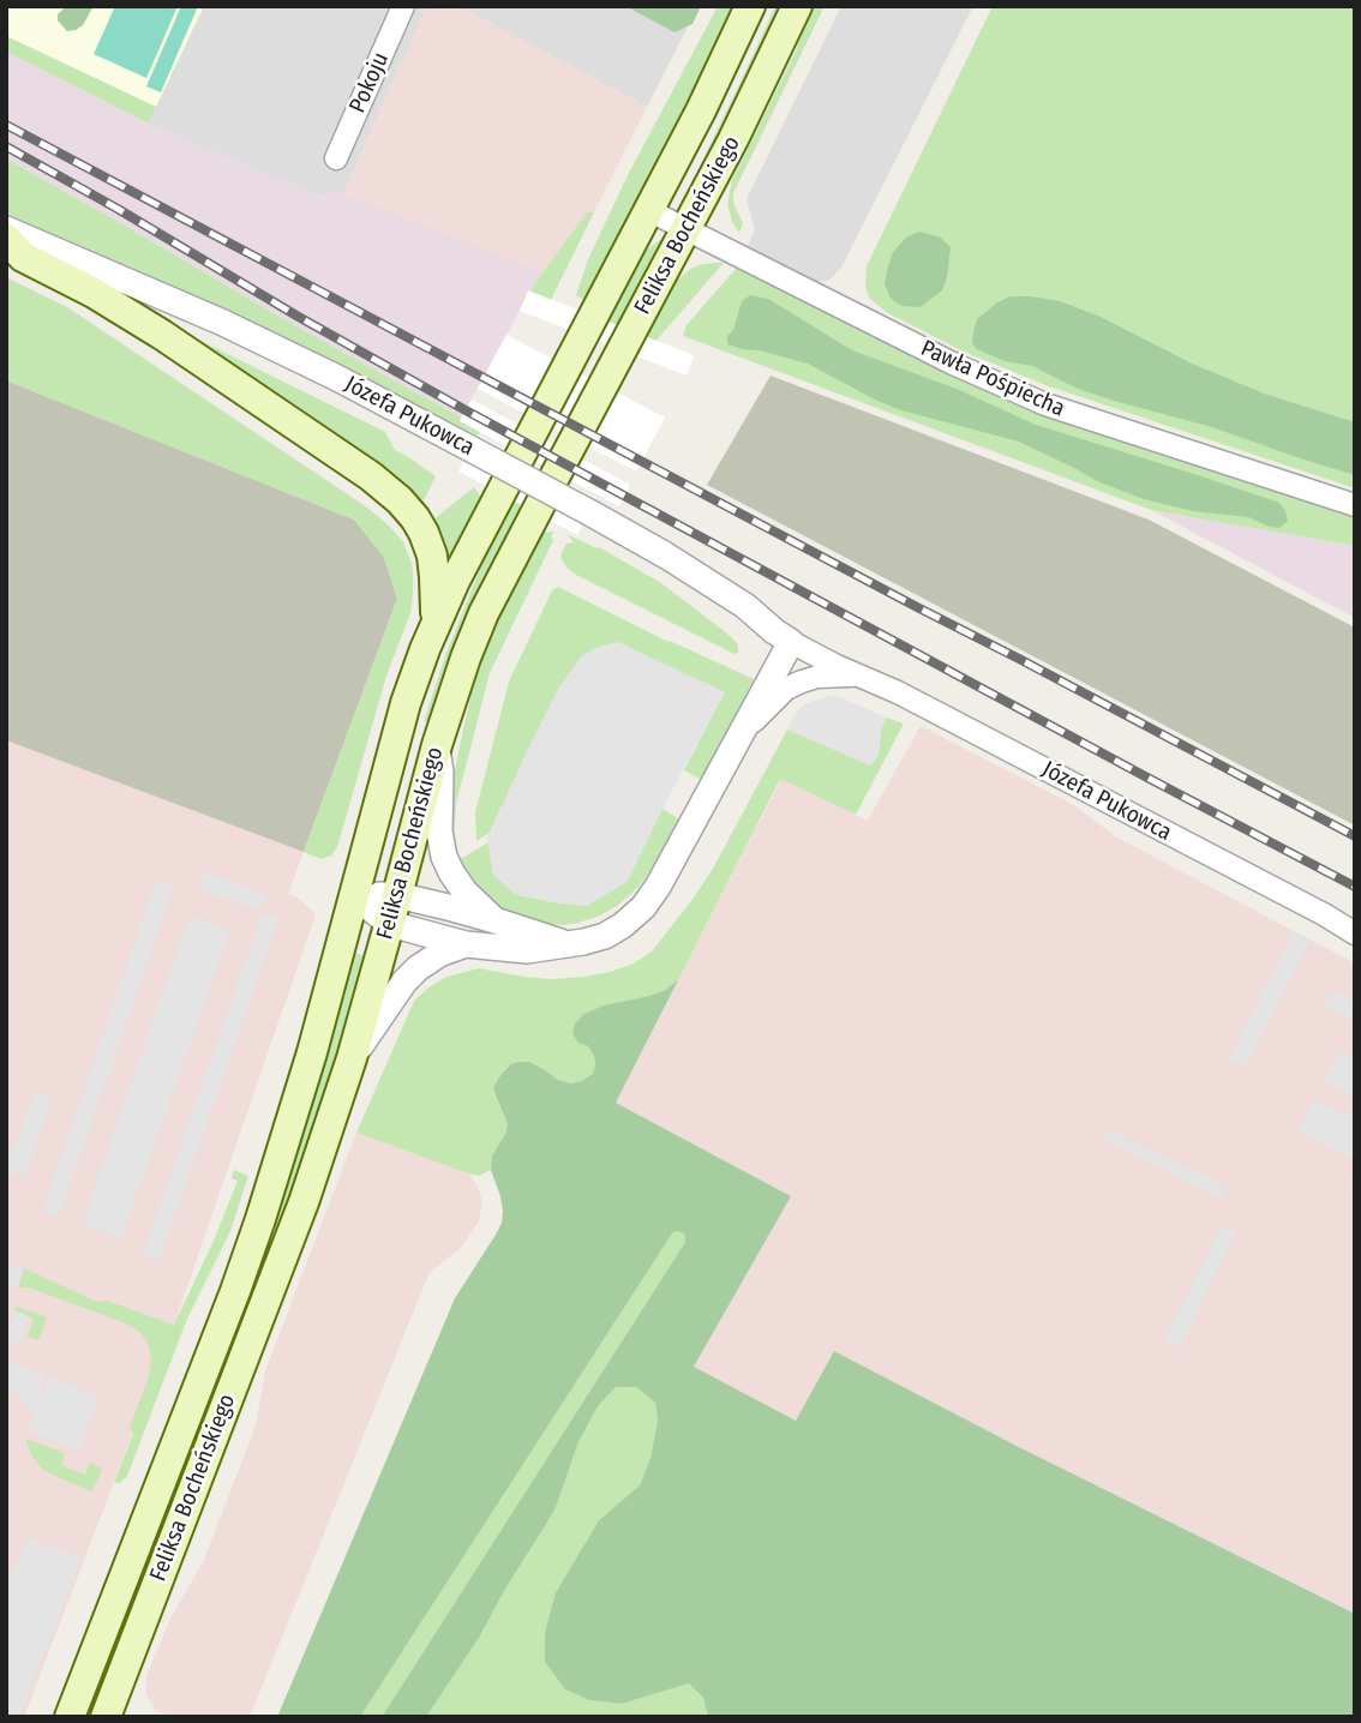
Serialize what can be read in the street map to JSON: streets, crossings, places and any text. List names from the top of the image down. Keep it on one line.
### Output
{"streets":{"main road":["Feliksa Bocheńskiego"],"street":["Pokoju","Pawła Pośpiecha","Józefa Pukowca"]},"crossings":[["Feliksa Bocheńskiego","Pawła Pośpiecha"]]}
